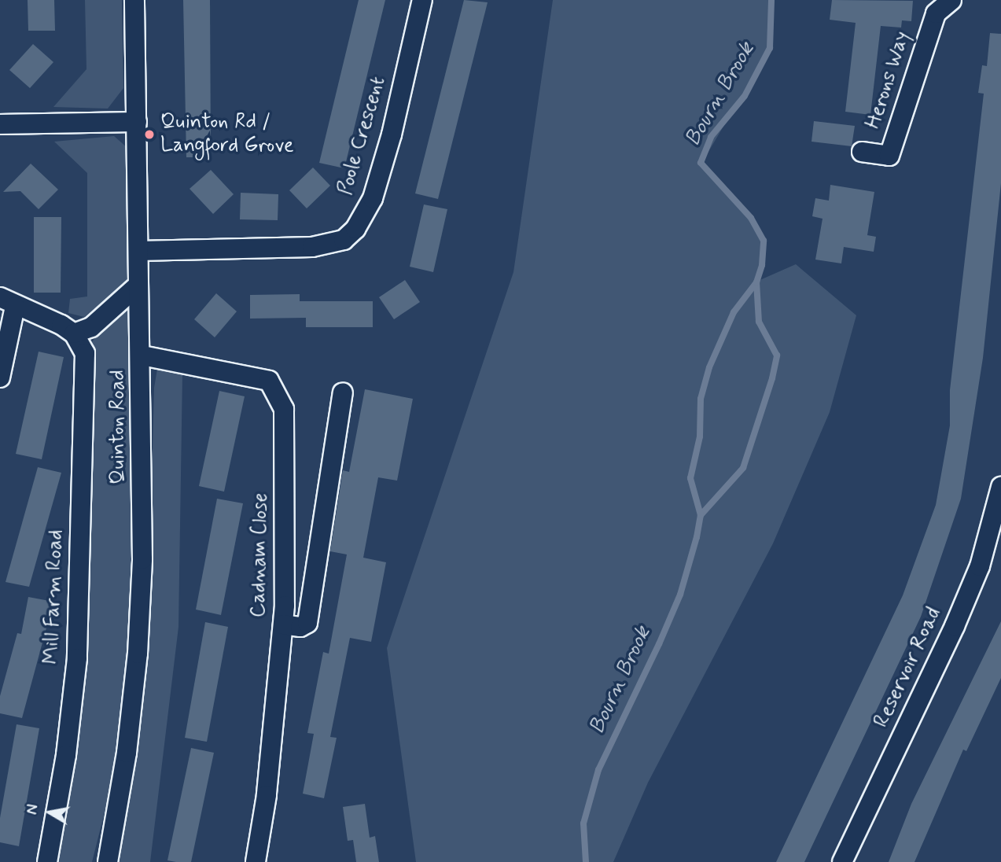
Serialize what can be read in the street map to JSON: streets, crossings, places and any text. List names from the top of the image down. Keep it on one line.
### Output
{"streets":{"street":["Herons Way","Poole Crescent","Quinton Road","Cadnam Close","Mill Farm Road","Reservoir Road"]},"crossings":[["Poole Crescent","Quinton Road"],["Quinton Road","Cadnam Close"]],"water":["Bourn Brook"],"places":["Quinton Rd / Langford Grove"],"north":"left"}
